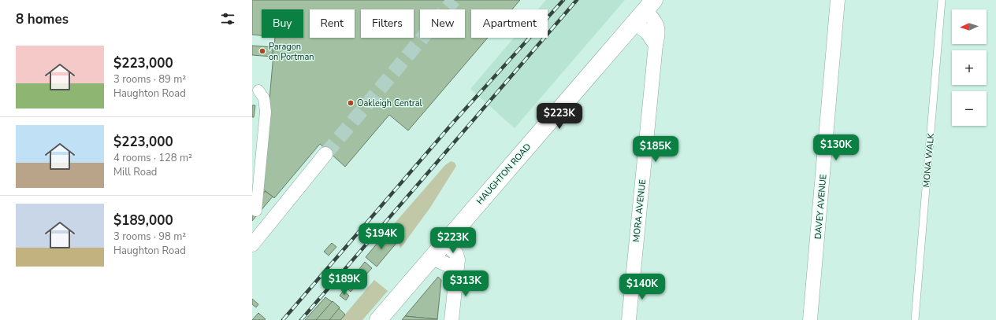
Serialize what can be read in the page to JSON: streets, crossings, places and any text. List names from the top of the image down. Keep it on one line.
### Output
{"streets":{"street":["HAUGHTON ROAD","DAVEY AVENUE","MORA AVENUE"],"lane":["MONA WALK"]},"crossings":[["HAUGHTON ROAD","MORA AVENUE"]],"places":["Paragon on Portman","Oakleigh Central"],"north":"left","page":{"heading":"8 homes","map_buttons":["+","−"],"chip":["Buy","Rent","Filters","New","Apartment"],"list":[{"name":"$223,000","note":"3 rooms · 89 m² · Haughton Road"},{"name":"$223,000","note":"4 rooms · 128 m² · Mill Road"},{"name":"$189,000","note":"3 rooms · 98 m² · Haughton Road"}],"price":["$223K","$130K","$185K","$194K","$223K","$189K","$313K","$140K"]}}
